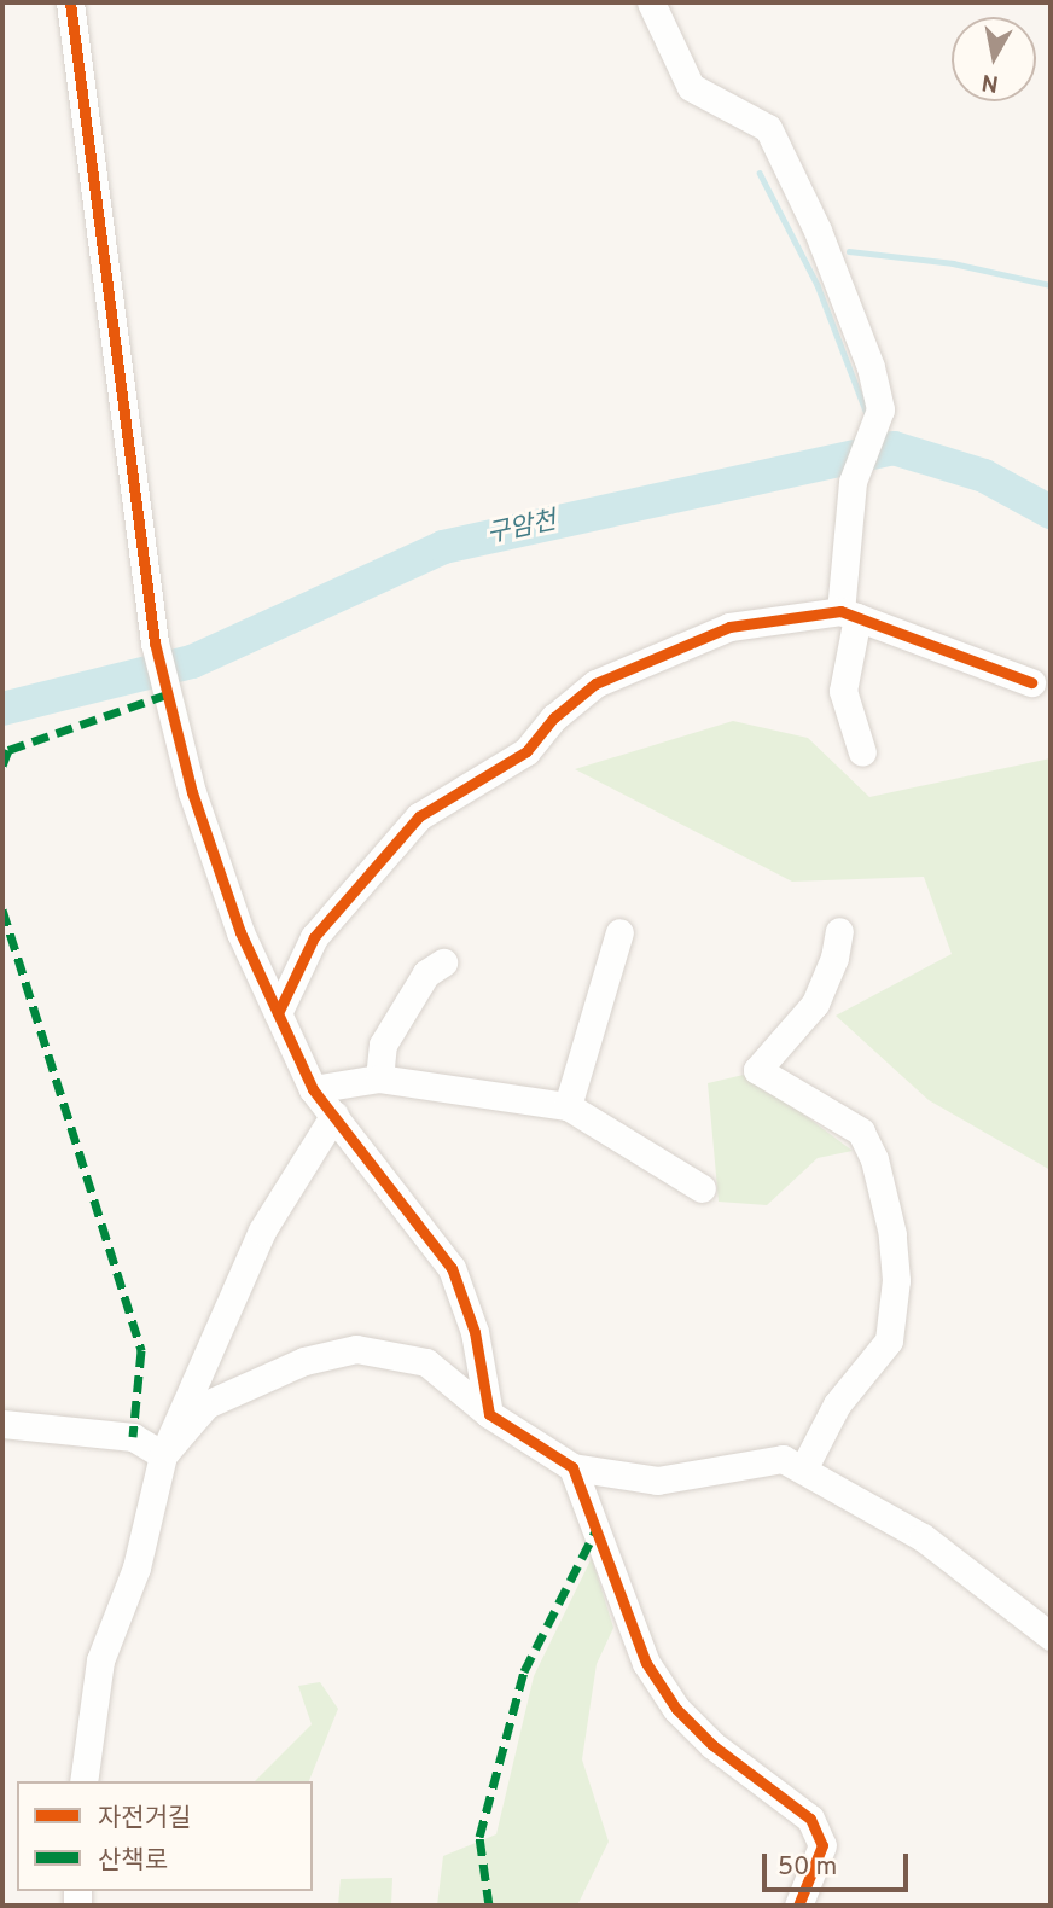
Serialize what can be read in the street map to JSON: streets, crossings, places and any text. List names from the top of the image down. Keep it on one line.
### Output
{"water":["구암천"],"legend":["자전거길","산책로"],"scale_bar":"50 m","north":"bottom"}
